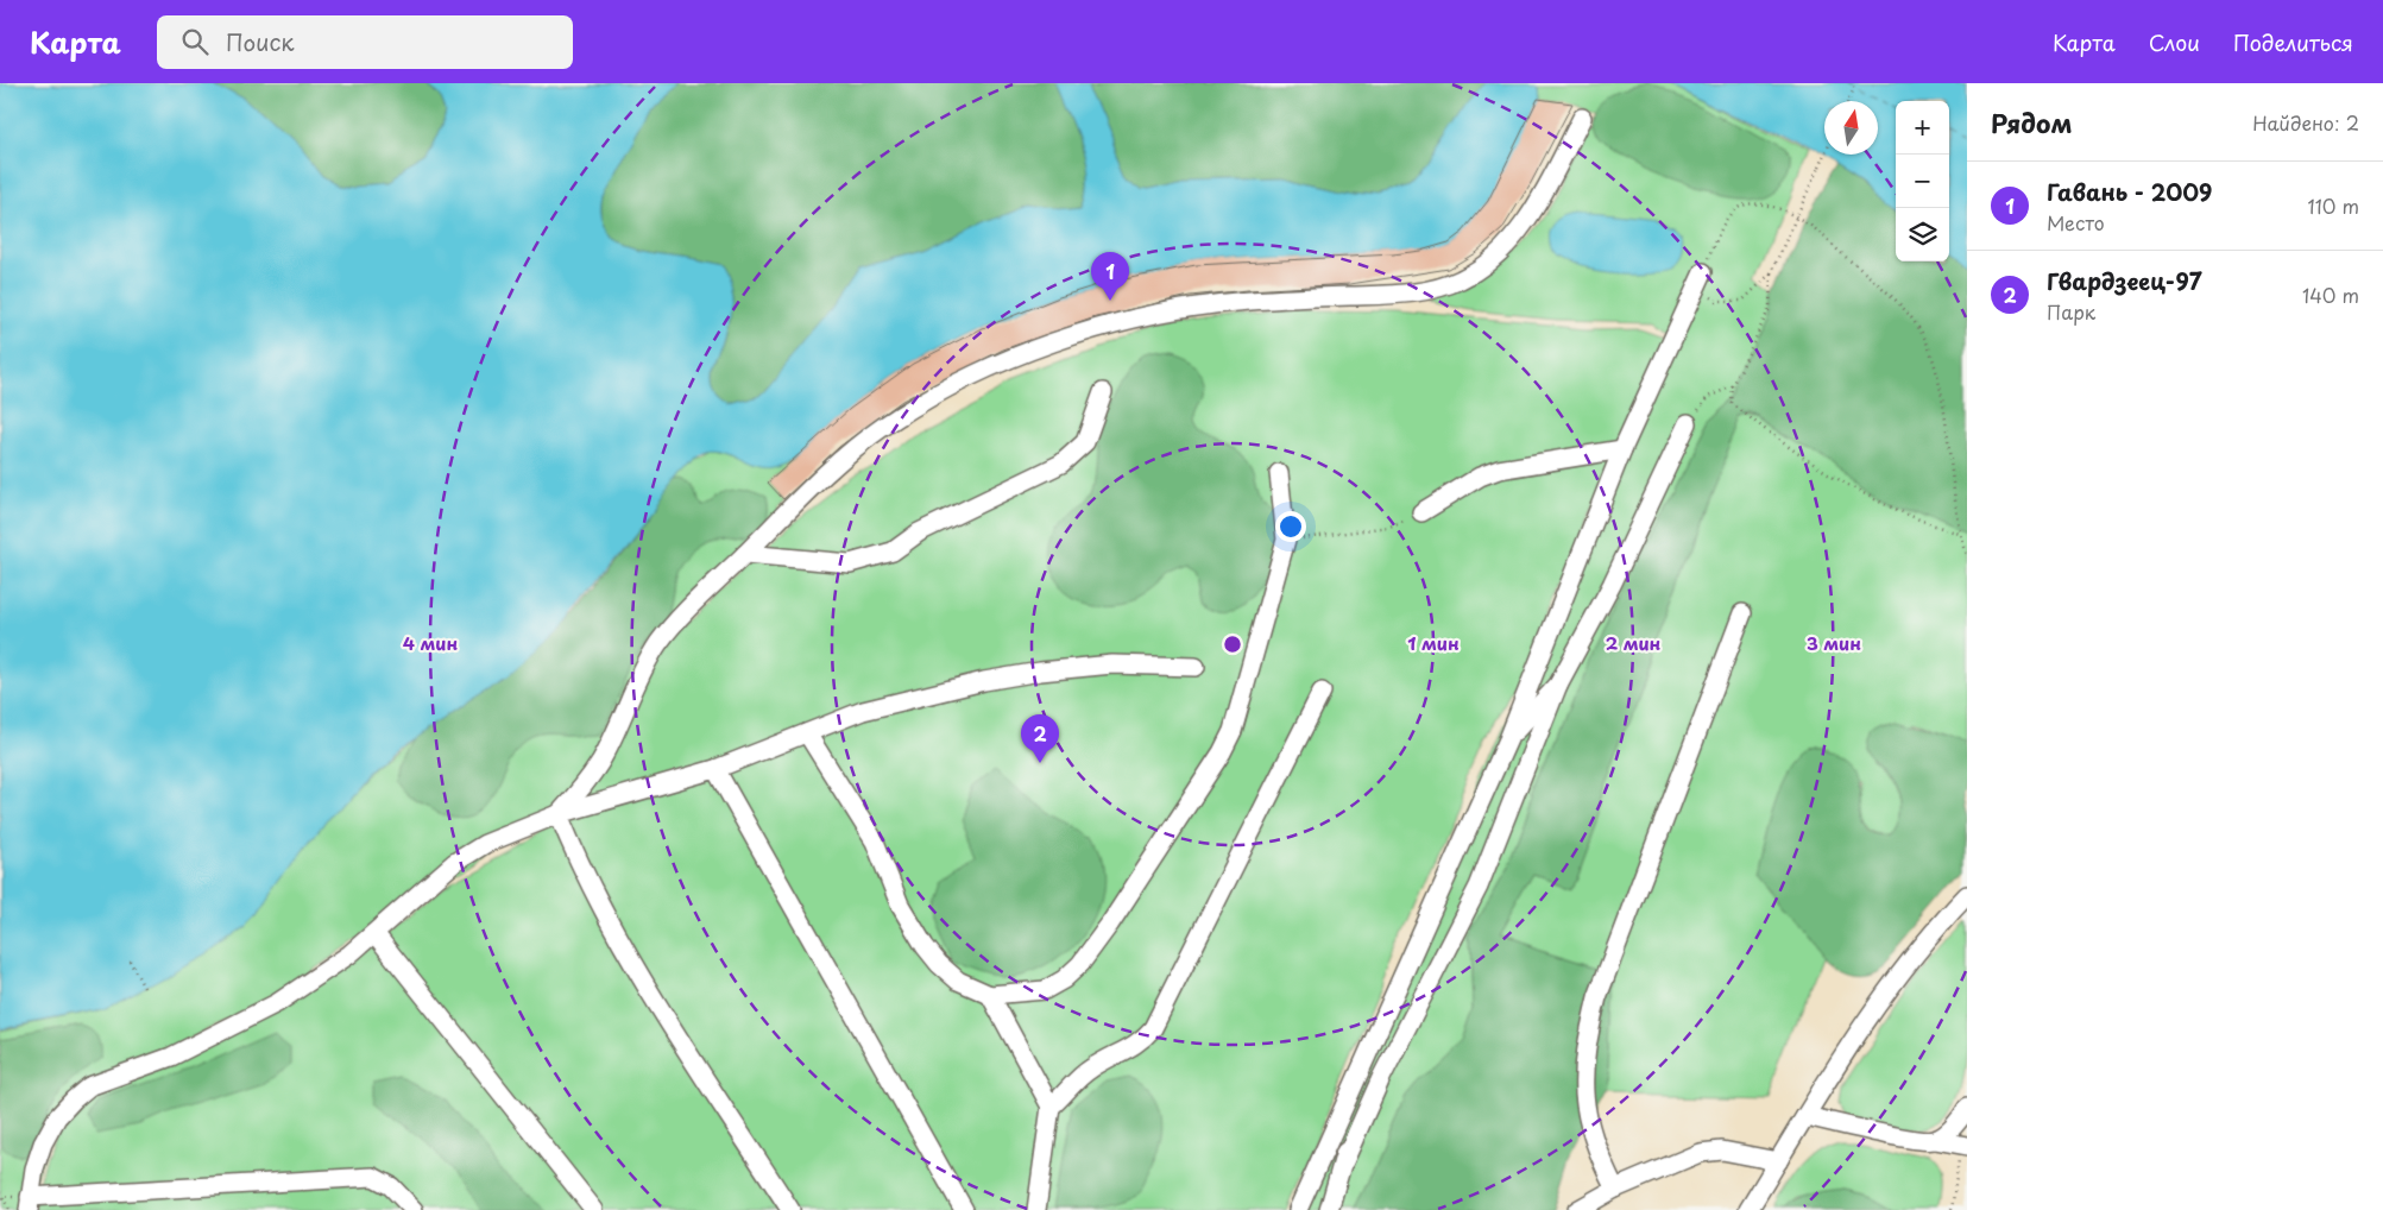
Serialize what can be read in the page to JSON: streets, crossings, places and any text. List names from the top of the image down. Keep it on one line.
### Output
{"north":"top","page":{"header":"Карта","search":"Поиск","nav":["Карта","Слои","Поделиться"],"heading":["Рядом","Найдено: 2"],"map_buttons":["+","−"],"list":[{"mark":"1","name":"Гавань - 2009","note":"Место","value":"110 m"},{"mark":"2","name":"Гвардзеец-97","note":"Парк","value":"140 m"}],"pins":["1","2"]},"rings":["1 мин","2 мин","3 мин","4 мин"]}
